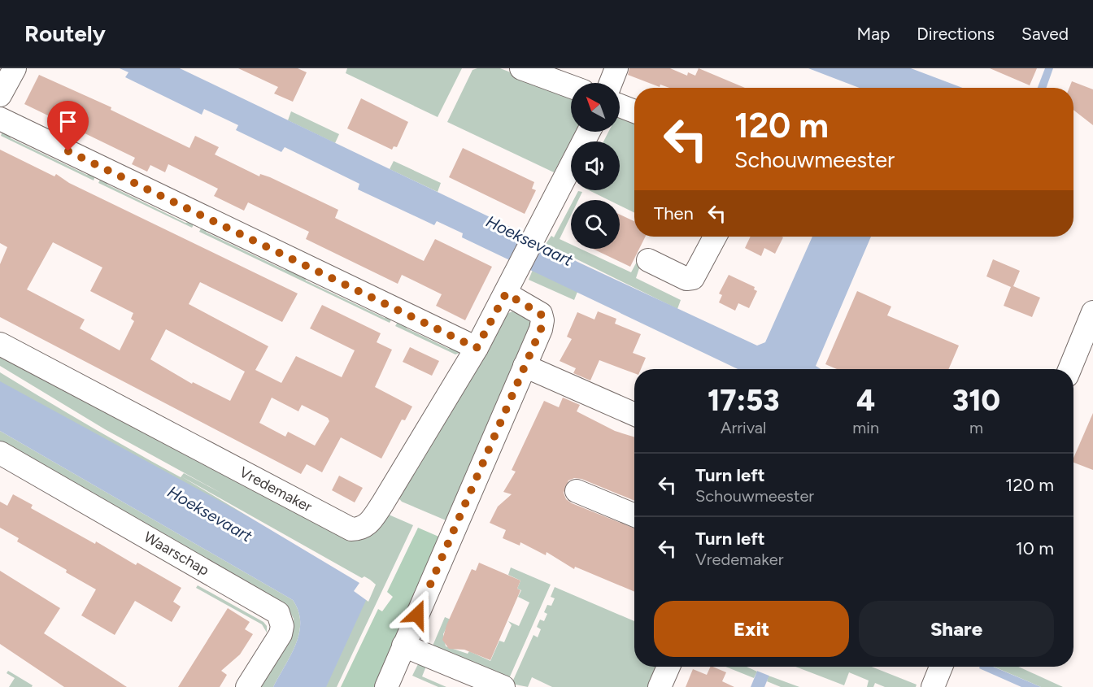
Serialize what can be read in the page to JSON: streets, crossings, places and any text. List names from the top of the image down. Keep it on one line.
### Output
{"streets":{"street":["Vredemaker","Waarschap"]},"water":["Hoeksevaart"],"north":"top left","page":{"header":"Routely","nav":["Map","Directions","Saved"],"turn":["120 m","Schouwmeester"],"then":"Then","eta":["17:53","Arrival","4","min","310","m"],"list":[{"name":"Turn left","note":"Schouwmeester","value":"120 m"},{"name":"Turn left","note":"Vredemaker","value":"10 m"}],"buttons":["Exit","Share"]}}
